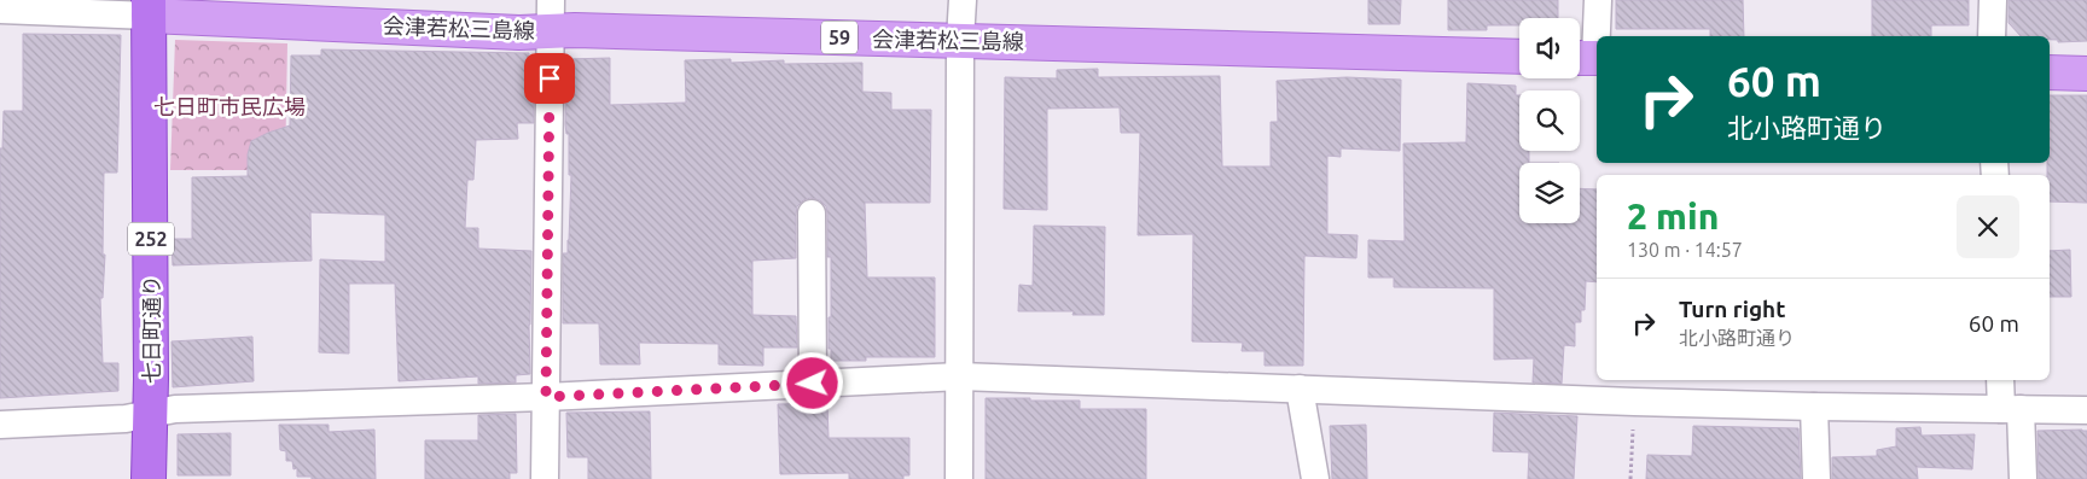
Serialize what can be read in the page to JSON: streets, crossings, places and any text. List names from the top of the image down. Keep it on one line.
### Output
{"streets":{"highway":["252","七日町通り"],"main road":["会津若松三島線","59"]},"crossings":[["会津若松三島線","七日町通り"]],"parks":["七日町市民広場"],"page":{"turn":["60 m","北小路町通り"],"heading":["2 min","130 m · 14:57"],"list":[{"name":"Turn right","note":"北小路町通り","value":"60 m"}]}}
